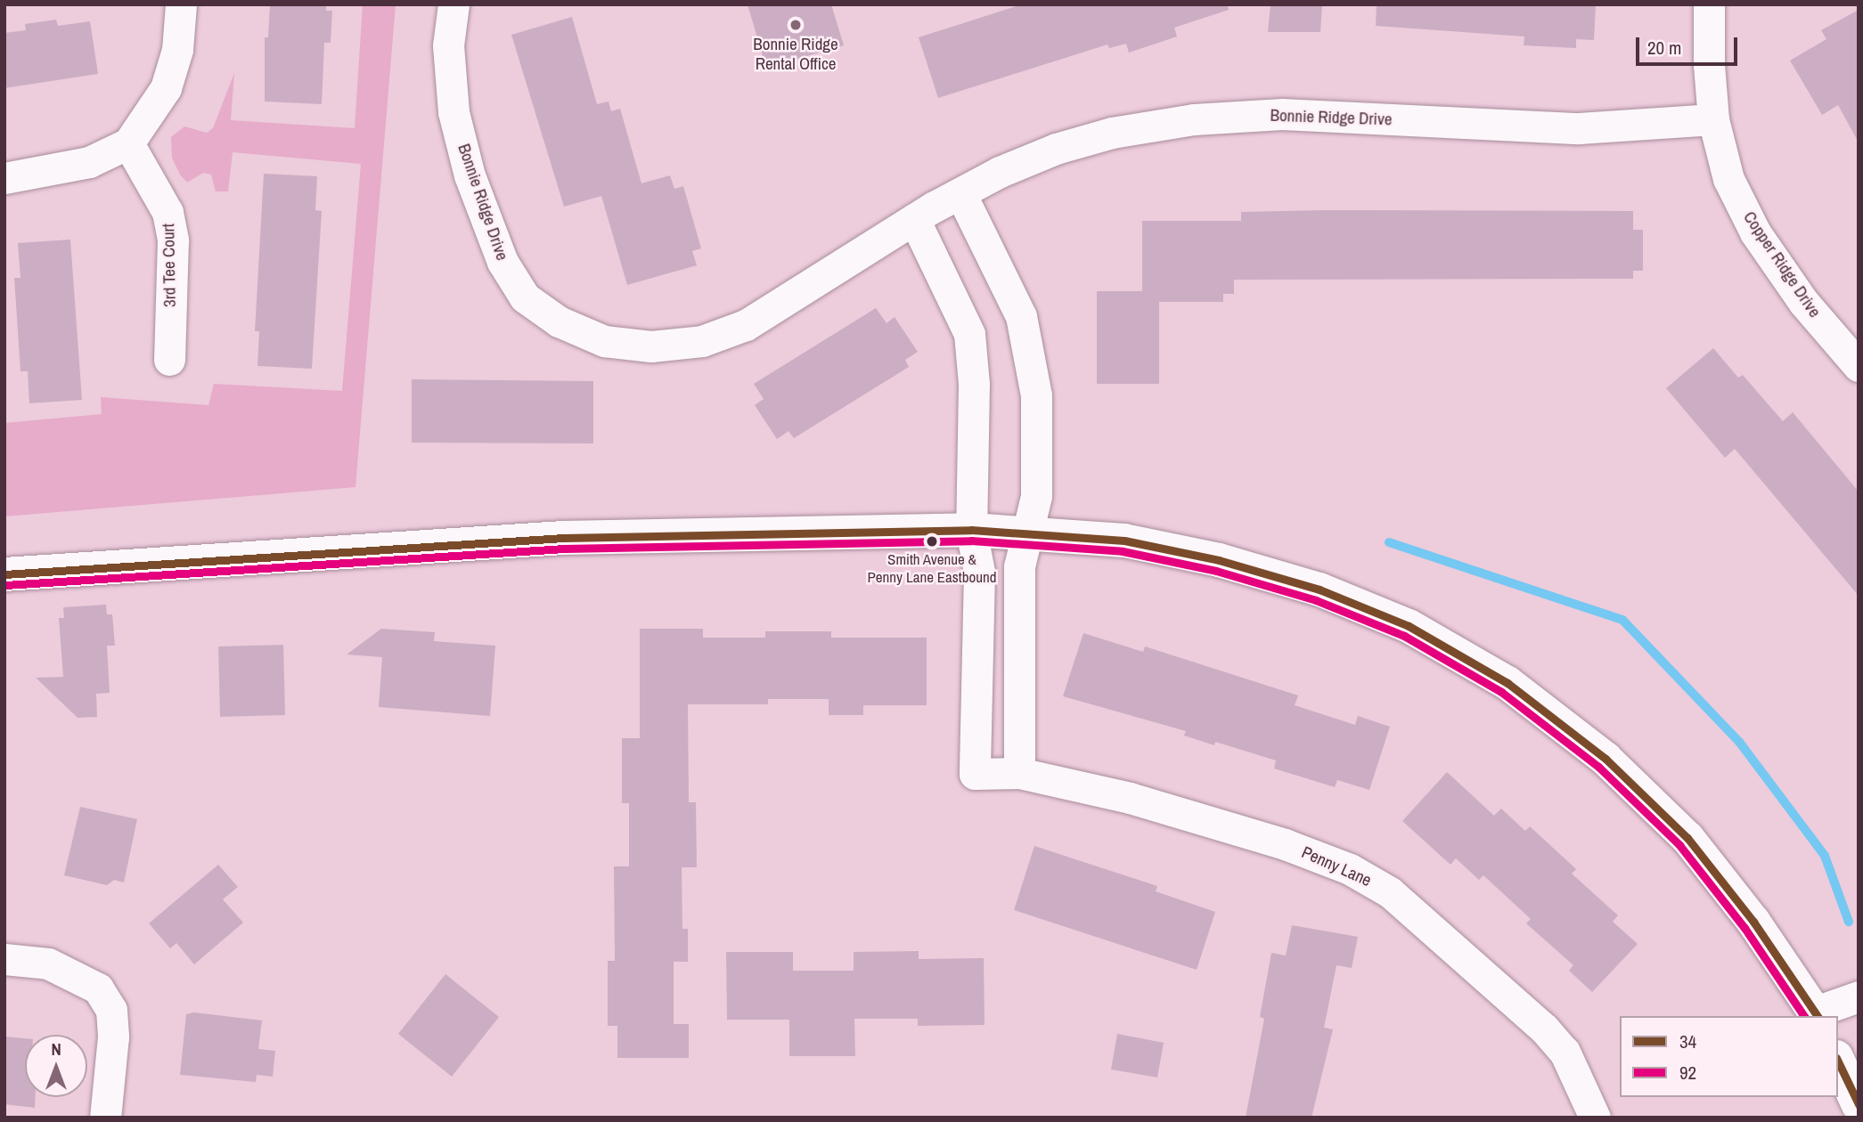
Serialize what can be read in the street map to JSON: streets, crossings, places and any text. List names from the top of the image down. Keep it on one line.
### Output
{"streets":{"street":["Bonnie Ridge Drive","Copper Ridge Drive","3rd Tee Court","Penny Lane"]},"crossings":[["Bonnie Ridge Drive","Copper Ridge Drive"]],"places":["Bonnie Ridge Rental Office","Smith Avenue & Penny Lane Eastbound"],"lines":["transit line 34","transit line 92"],"legend":["34","92"],"scale_bar":"20 m","north":"top"}
